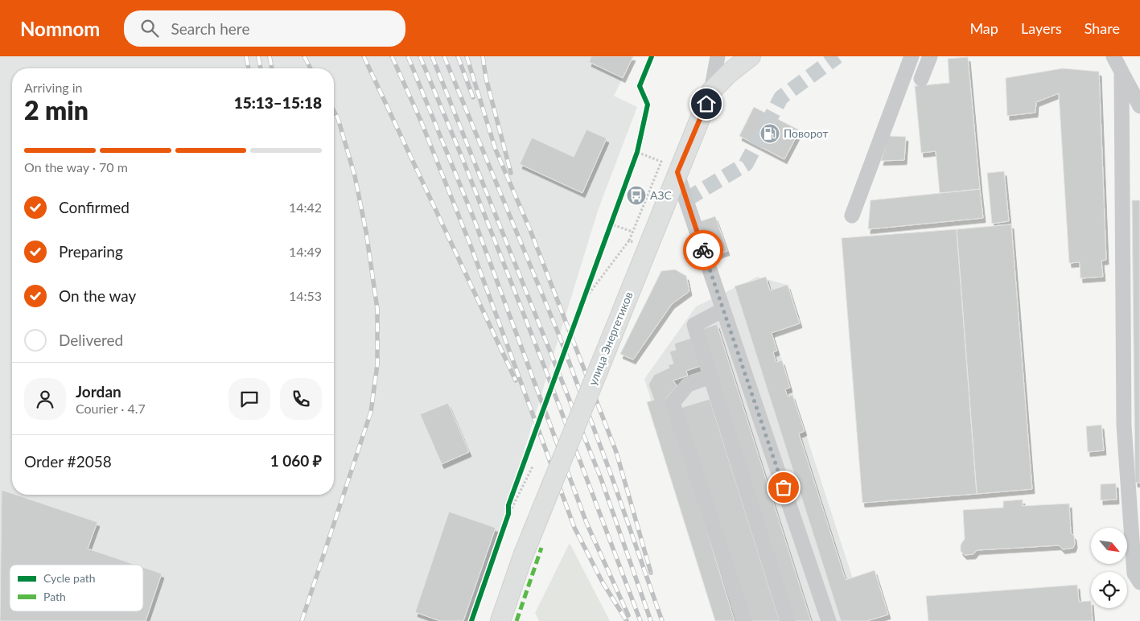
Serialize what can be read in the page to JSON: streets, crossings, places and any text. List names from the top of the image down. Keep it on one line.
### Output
{"streets":{"main road":["улица Энергетиков"]},"places":{"fuel station":["Поворот"],"bus stop":["АЗС"]},"legend":["Cycle path","Path"],"north":"bottom right","page":{"header":"Nomnom","search":"Search here","nav":["Map","Layers","Share"],"heading":["2 min","Arriving in","15:13–15:18"],"panel":["Jordan","Courier · 4.7","Order #2058","1 060 ₽"],"bar":"On the way · 70 m","list":[["Confirmed","14:42"],["Preparing","14:49"],["On the way","14:53"],"Delivered"]}}
